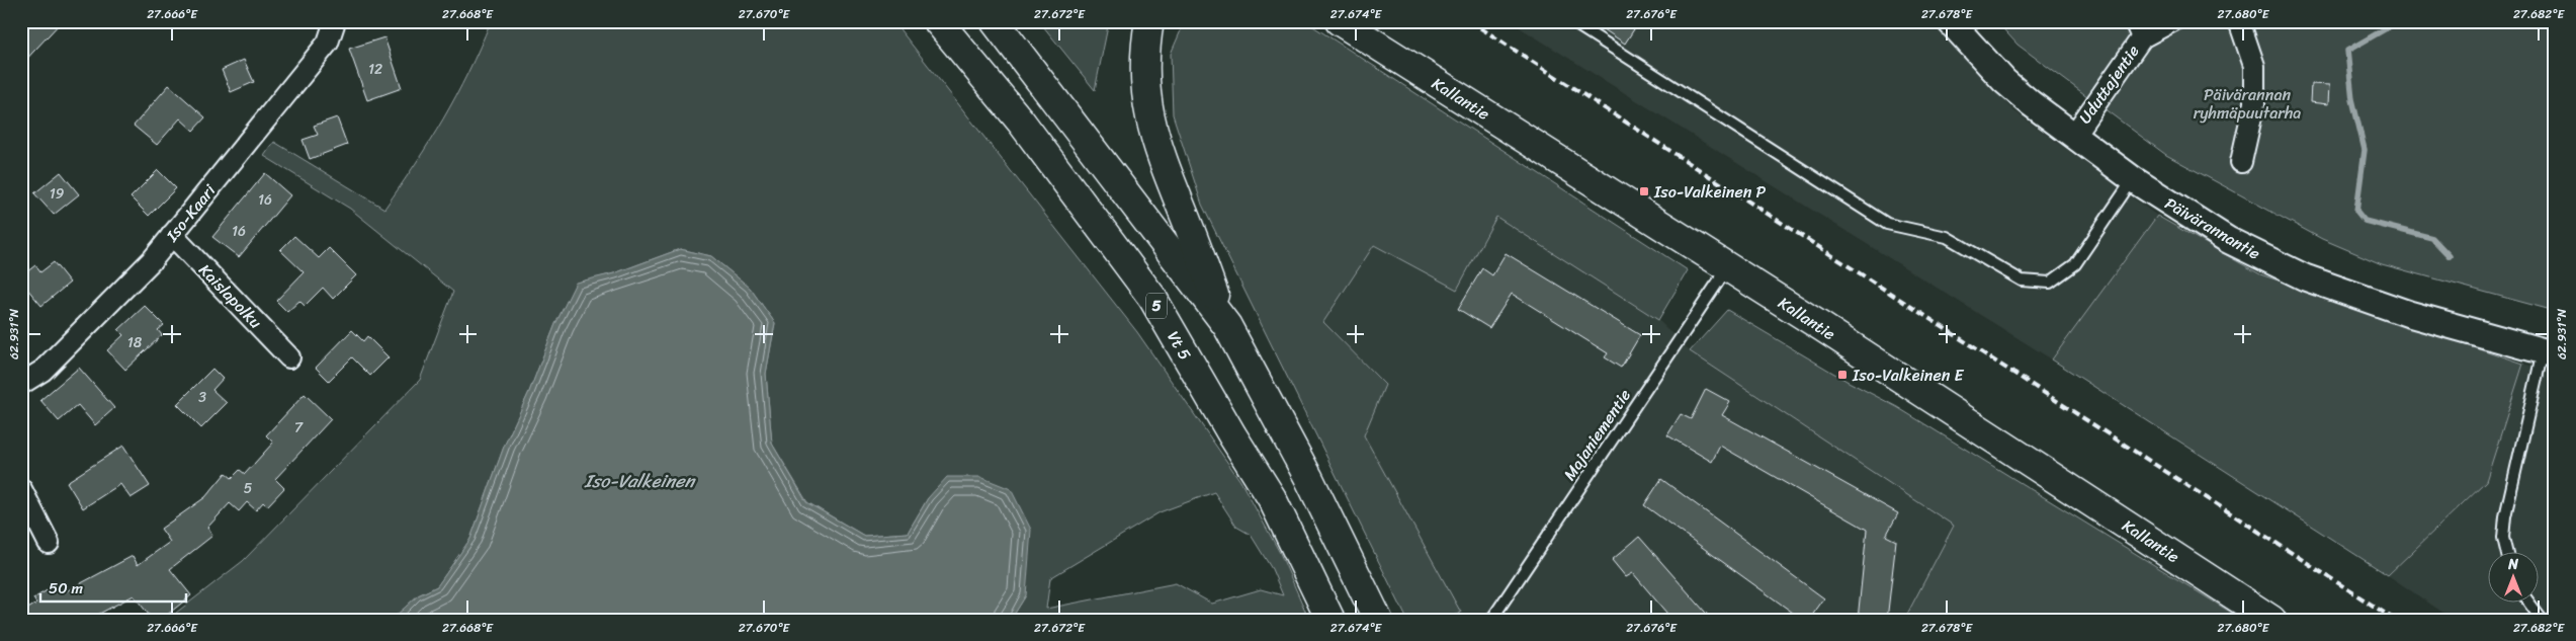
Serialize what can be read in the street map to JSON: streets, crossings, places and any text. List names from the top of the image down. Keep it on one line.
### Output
{"streets":{"main road":["Kallantie","5","Vt 5"],"street":["Uduttajentie","Iso-Kaari","Päivärannantie","Kaislapolku"],"lane":["Majaniementie"]},"crossings":[["Uduttajentie","Päivärannantie"],["Kallantie","Majaniementie"],["Iso-Kaari","Kaislapolku"]],"water":["Iso-Valkeinen"],"parks":["Päivärannan ryhmäpuutarha"],"places":{"transit":["Iso-Valkeinen P","Iso-Valkeinen E"]},"house_numbers":["12","19","16","16","18","3","7","5"],"scale_bar":"50 m","north":"top","coordinates":["27.666°E","27.668°E","27.670°E","27.672°E","27.674°E","27.676°E","27.678°E","27.680°E","27.682°E","62.931°N"]}
